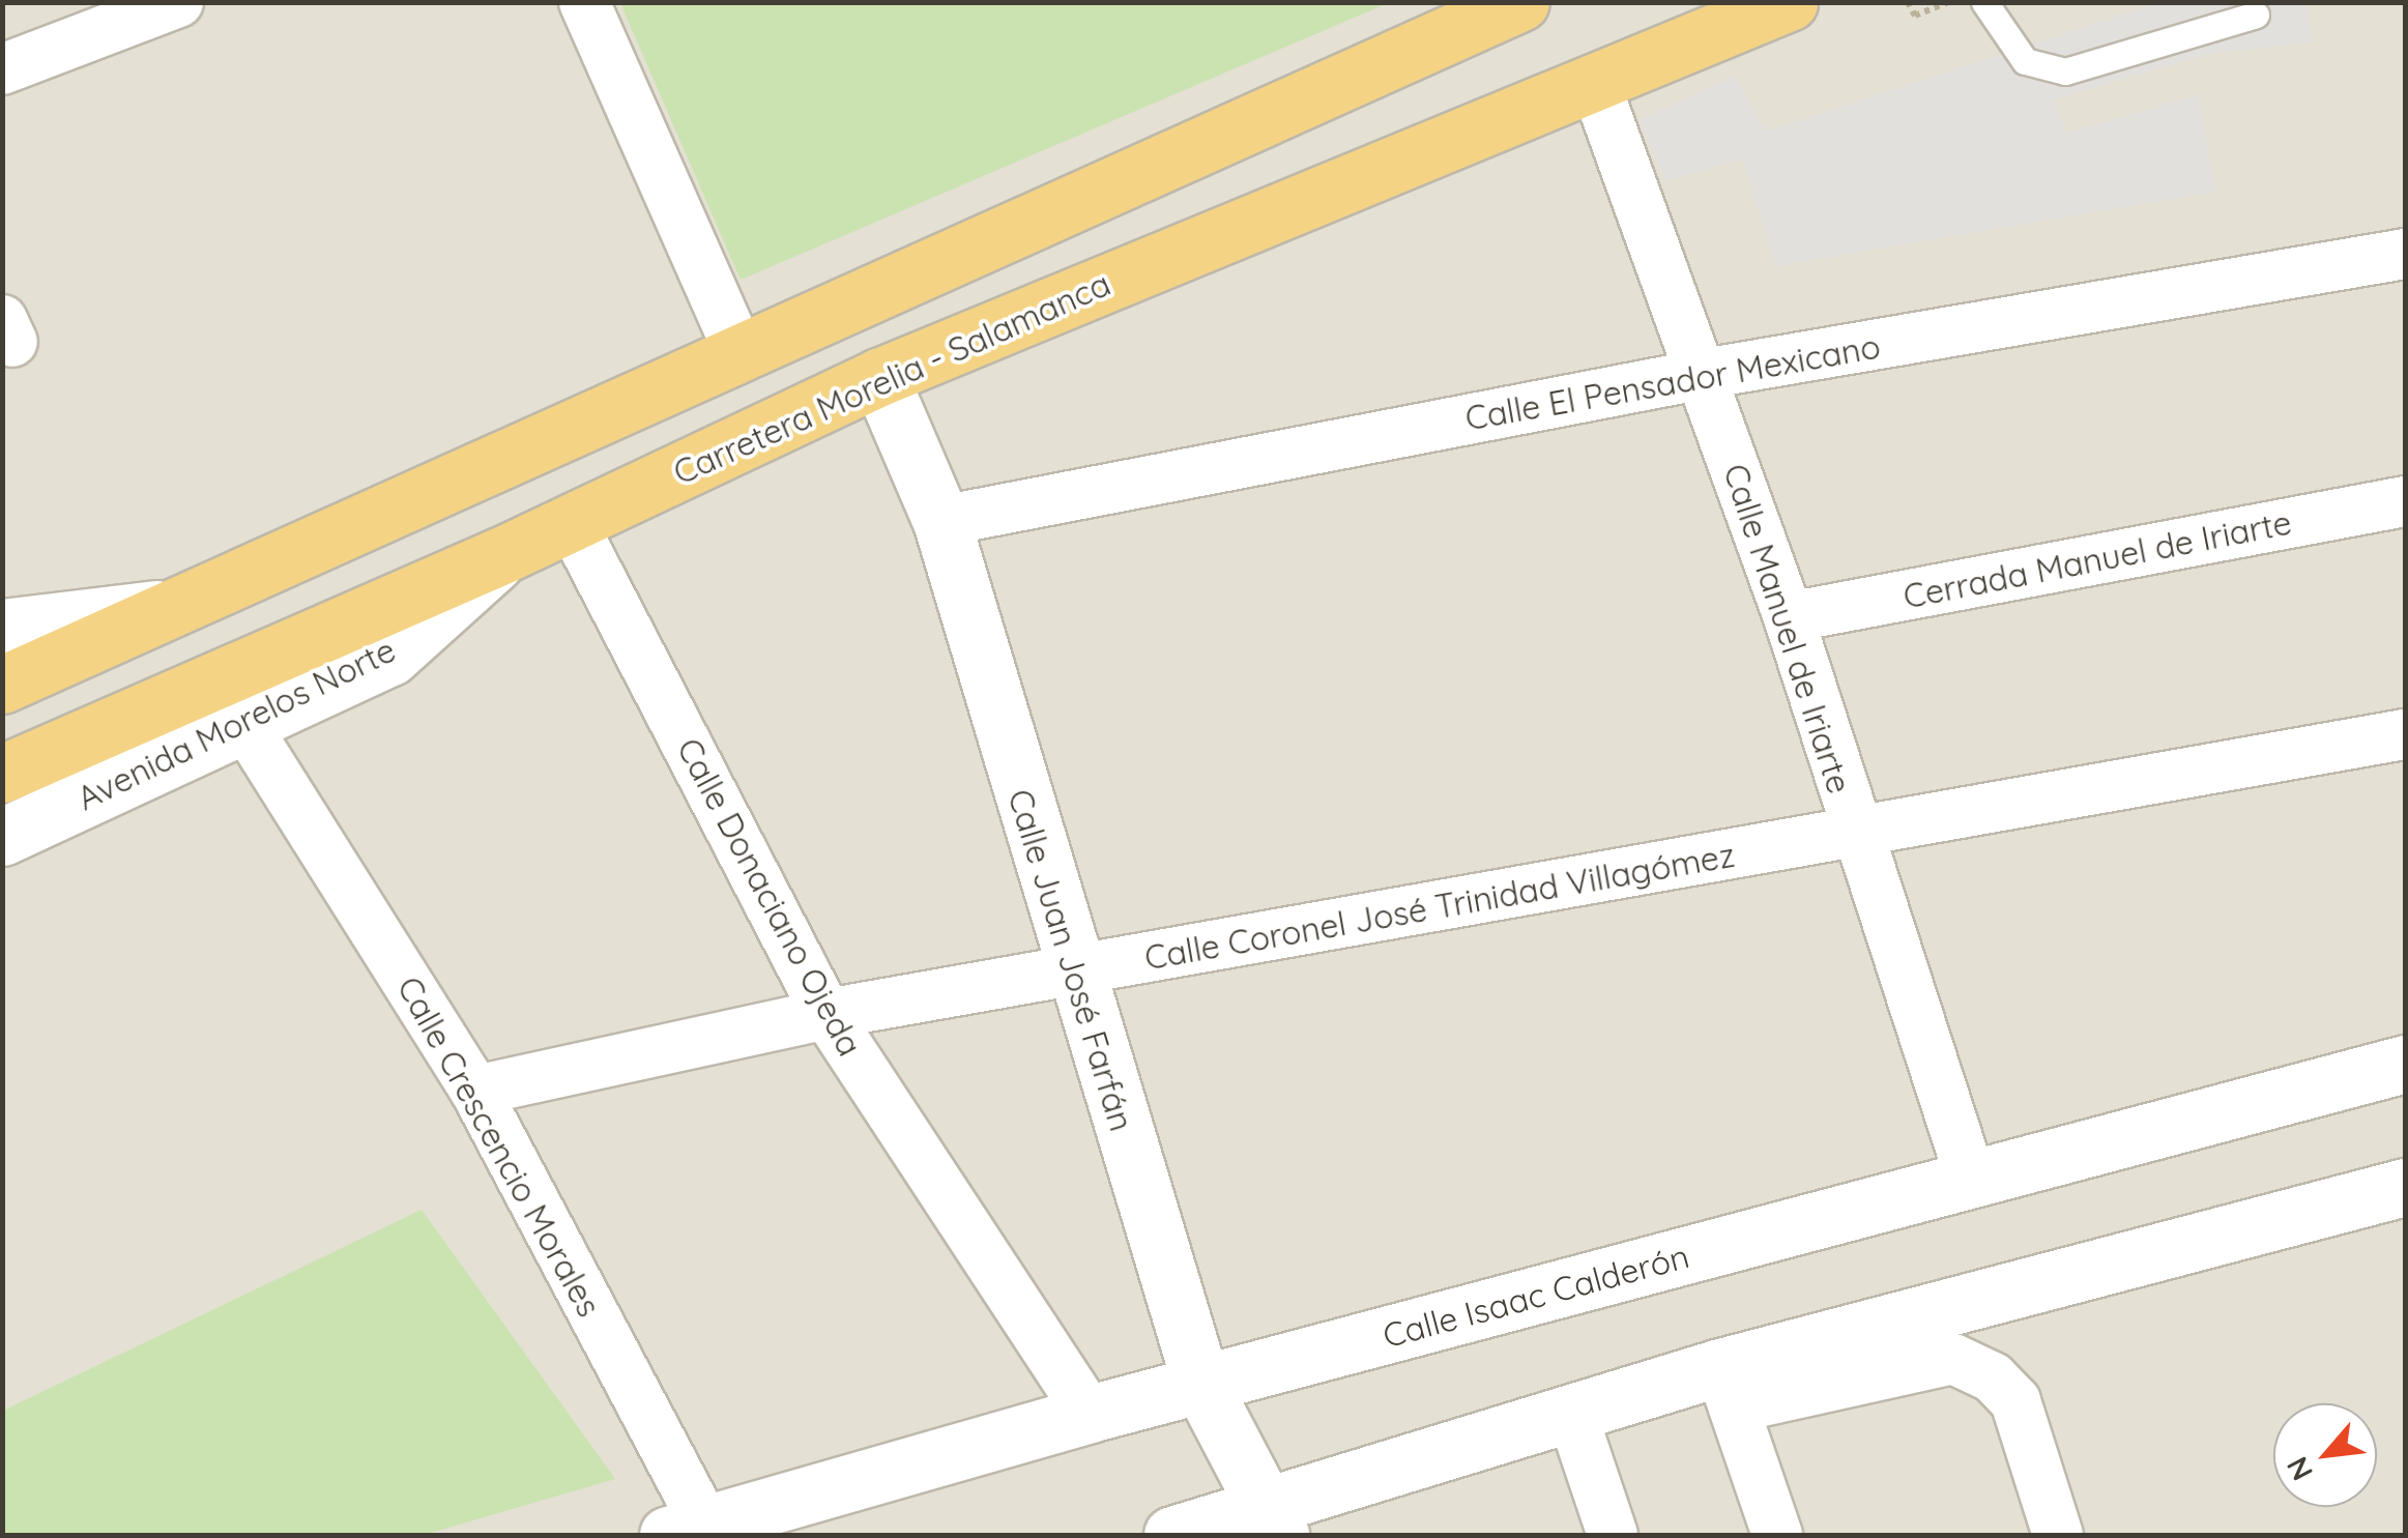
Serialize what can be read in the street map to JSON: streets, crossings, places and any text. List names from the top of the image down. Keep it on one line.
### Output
{"streets":{"highway":["Carretera Morelia - Salamanca"],"street":["Calle El Pensador Mexicano","Cerrada Manuel de Iriarte","Calle Manuel de Iriarte","Avenida Morelos Norte","Calle Donaciano Ojeda","Calle Coronel José Trinidad Villagómez","Calle Juan José Farfán","Calle Crescencio Morales","Calle Isaac Calderón"]},"crossings":[["Carretera Morelia - Salamanca","Calle Manuel de Iriarte"],["Carretera Morelia - Salamanca","Avenida Morelos Norte"],["Carretera Morelia - Salamanca","Calle Donaciano Ojeda"],["Carretera Morelia - Salamanca","Calle Juan José Farfán"],["Calle El Pensador Mexicano","Calle Manuel de Iriarte"],["Calle El Pensador Mexicano","Calle Juan José Farfán"],["Cerrada Manuel de Iriarte","Calle Manuel de Iriarte"],["Calle Manuel de Iriarte","Calle Coronel José Trinidad Villagómez"],["Calle Manuel de Iriarte","Calle Isaac Calderón"],["Avenida Morelos Norte","Calle Crescencio Morales"],["Calle Donaciano Ojeda","Calle Coronel José Trinidad Villagómez"],["Calle Donaciano Ojeda","Calle Isaac Calderón"],["Calle Coronel José Trinidad Villagómez","Calle Juan José Farfán"],["Calle Coronel José Trinidad Villagómez","Calle Crescencio Morales"],["Calle Juan José Farfán","Calle Isaac Calderón"],["Calle Crescencio Morales","Calle Isaac Calderón"]],"north":"bottom left"}
